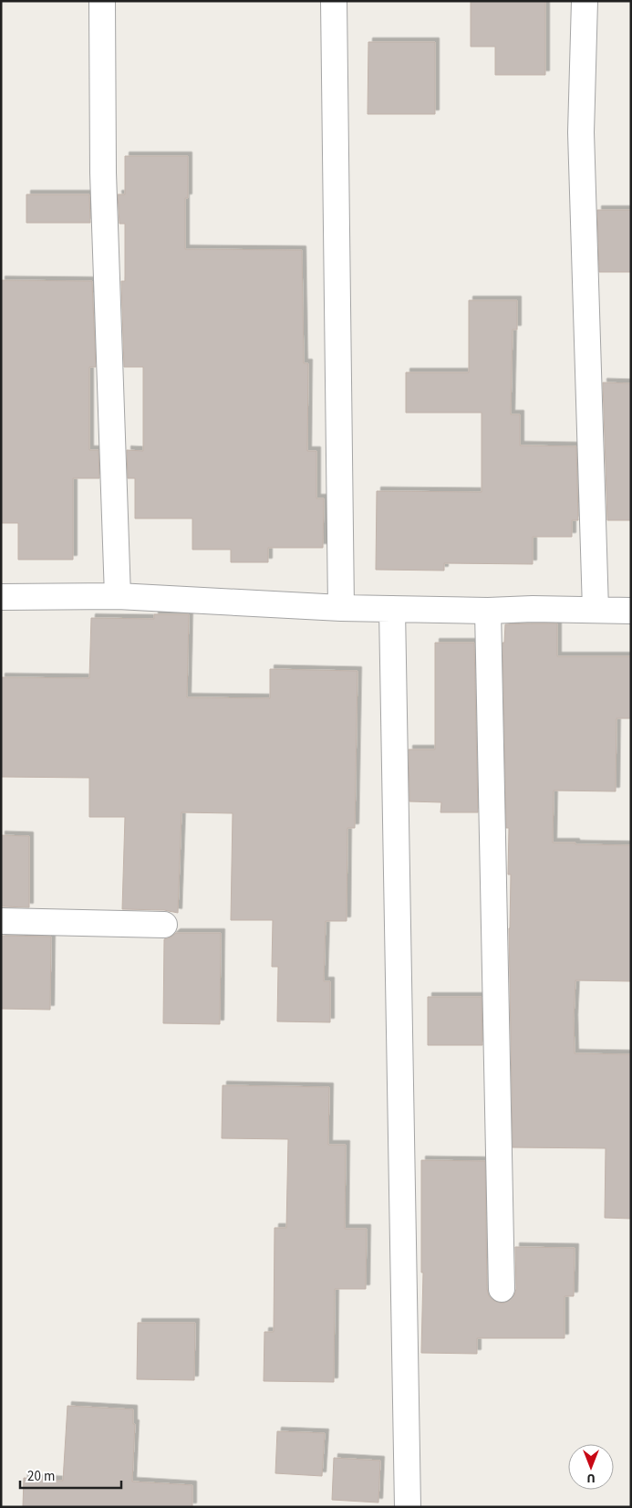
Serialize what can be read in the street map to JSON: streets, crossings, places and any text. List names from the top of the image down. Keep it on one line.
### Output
{"scale_bar":"20 m","north":"bottom"}
